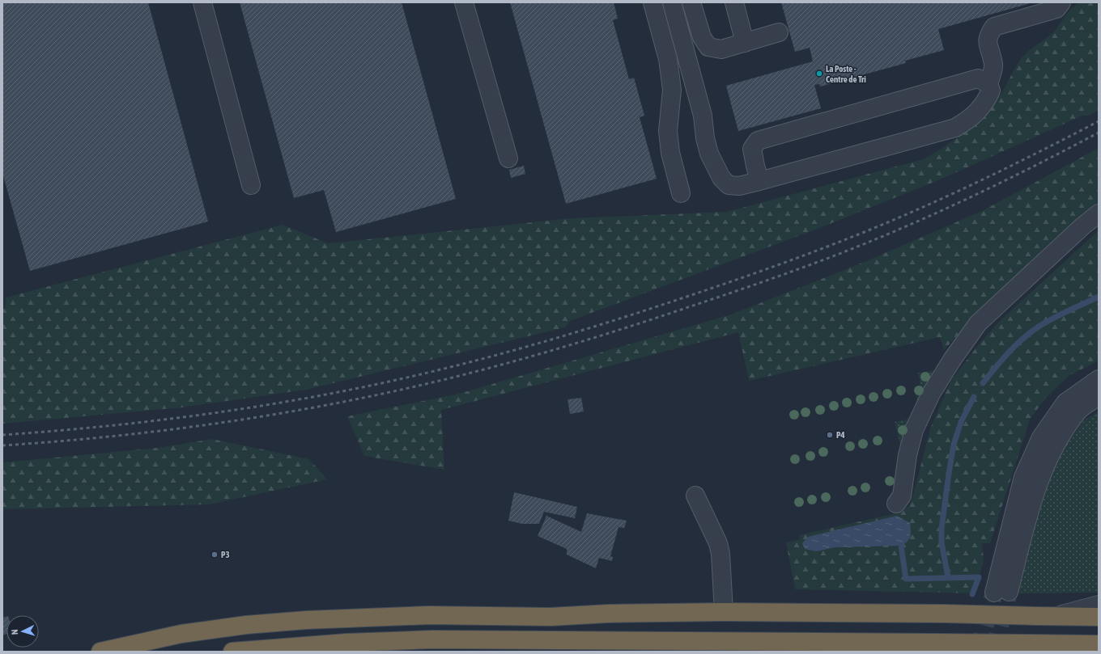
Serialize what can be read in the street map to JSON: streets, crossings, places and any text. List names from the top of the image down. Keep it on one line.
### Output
{"places":["La Poste - Centre de Tri","P4","P3"],"north":"left"}
